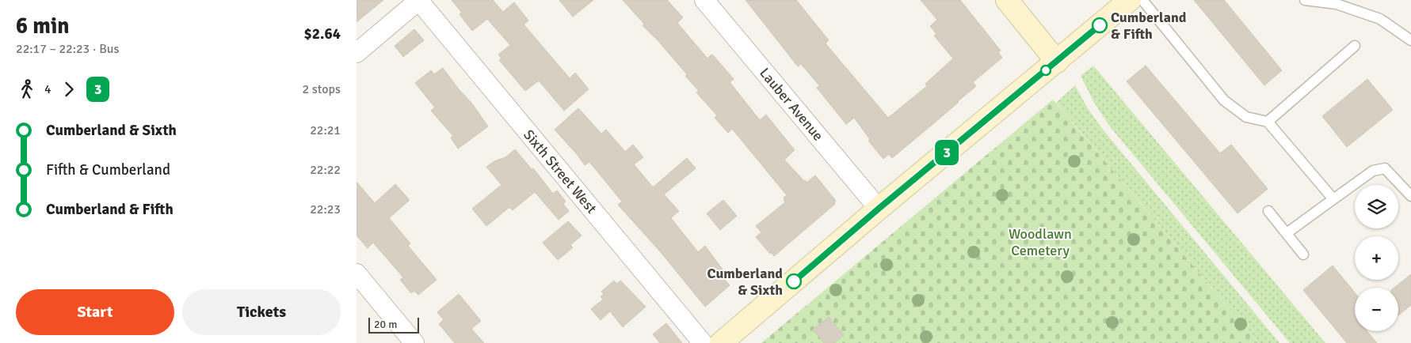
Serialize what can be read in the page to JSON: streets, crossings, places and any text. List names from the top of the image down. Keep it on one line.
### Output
{"streets":{"street":["Lauber Avenue","Sixth Street West"]},"parks":["Woodlawn Cemetery"],"places":["Cumberland & Fifth","Cumberland & Sixth"],"lines":["bus line 3"],"scale_bar":"20 m","page":{"heading":["6 min","22:17 – 22:23 · Bus","$2.64"],"on_map":"3","legs":["4","3","2 stops"],"list":[{"name":"Cumberland & Sixth","value":"22:21"},{"name":"Fifth & Cumberland","value":"22:22"},{"name":"Cumberland & Fifth","value":"22:23"}],"map_buttons":["+","−"],"buttons":["Start","Tickets"],"scale":"20 m"}}
